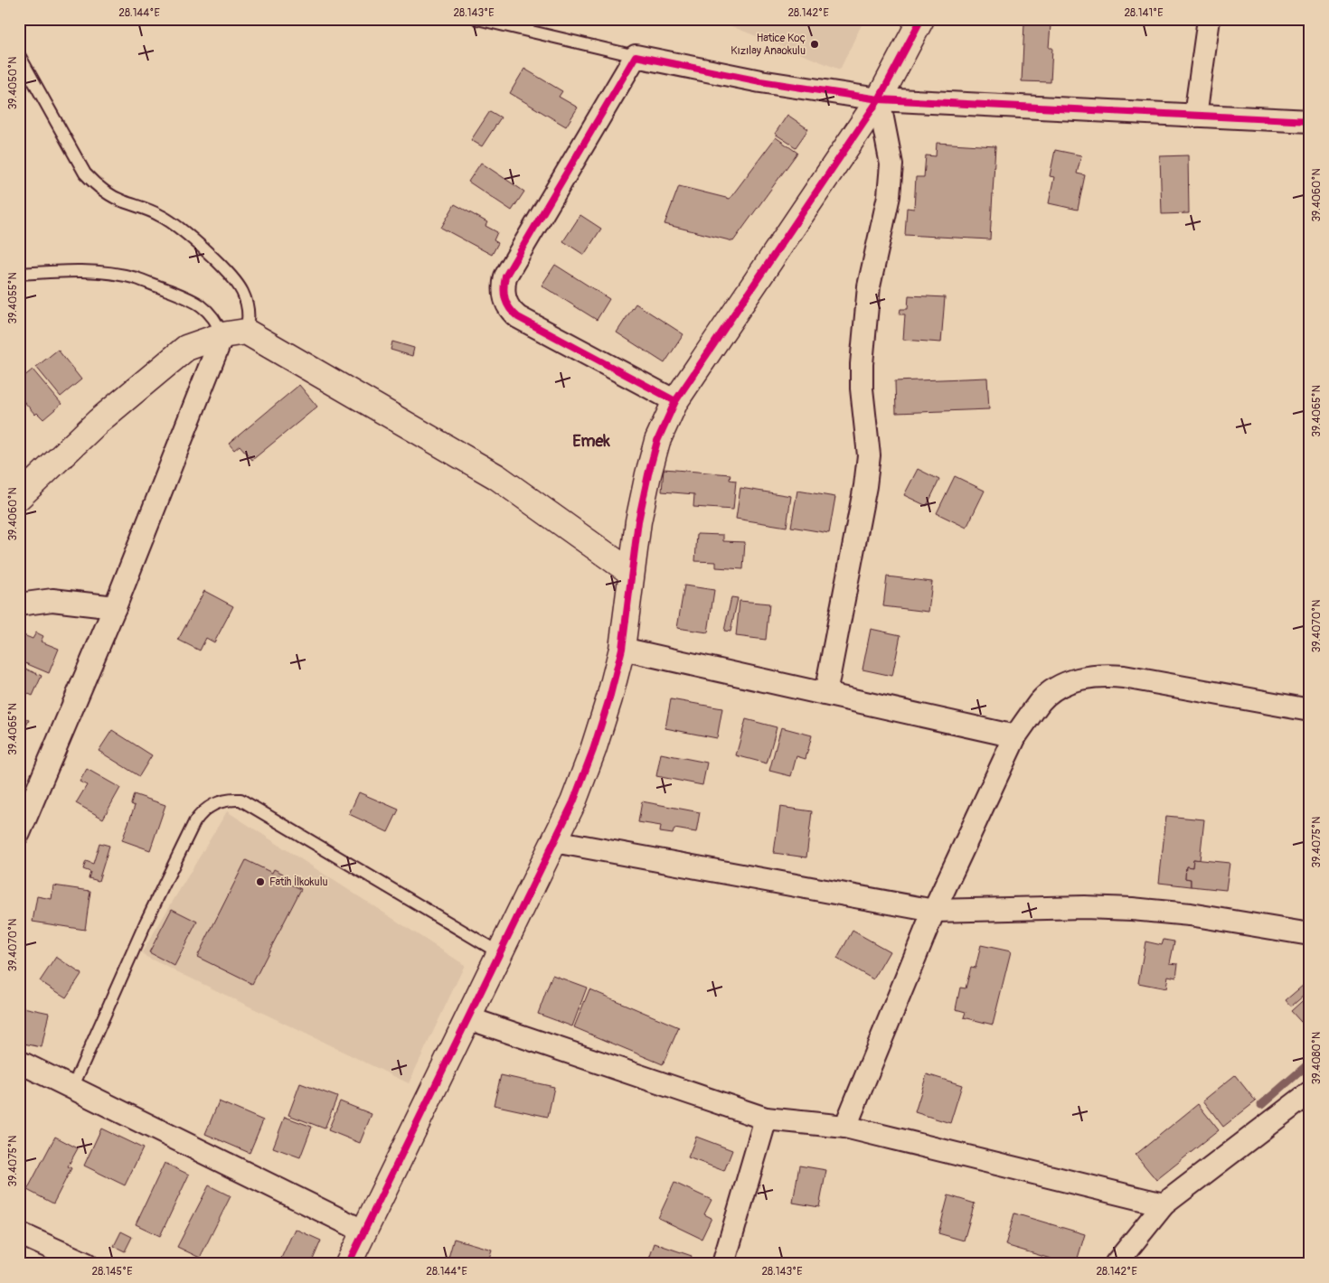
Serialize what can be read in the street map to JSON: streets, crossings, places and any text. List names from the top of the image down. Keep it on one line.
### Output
{"districts":["Emek"],"places":["Hatice Koç Kızılay Anaokulu","Fatih İlkokulu"],"coordinates":["28.144°E","28.143°E","28.142°E","28.141°E","39.4050°N","39.4060°N","39.4055°N","39.4065°N","39.4070°N","39.4075°N","39.4080°N","28.145°E"]}
